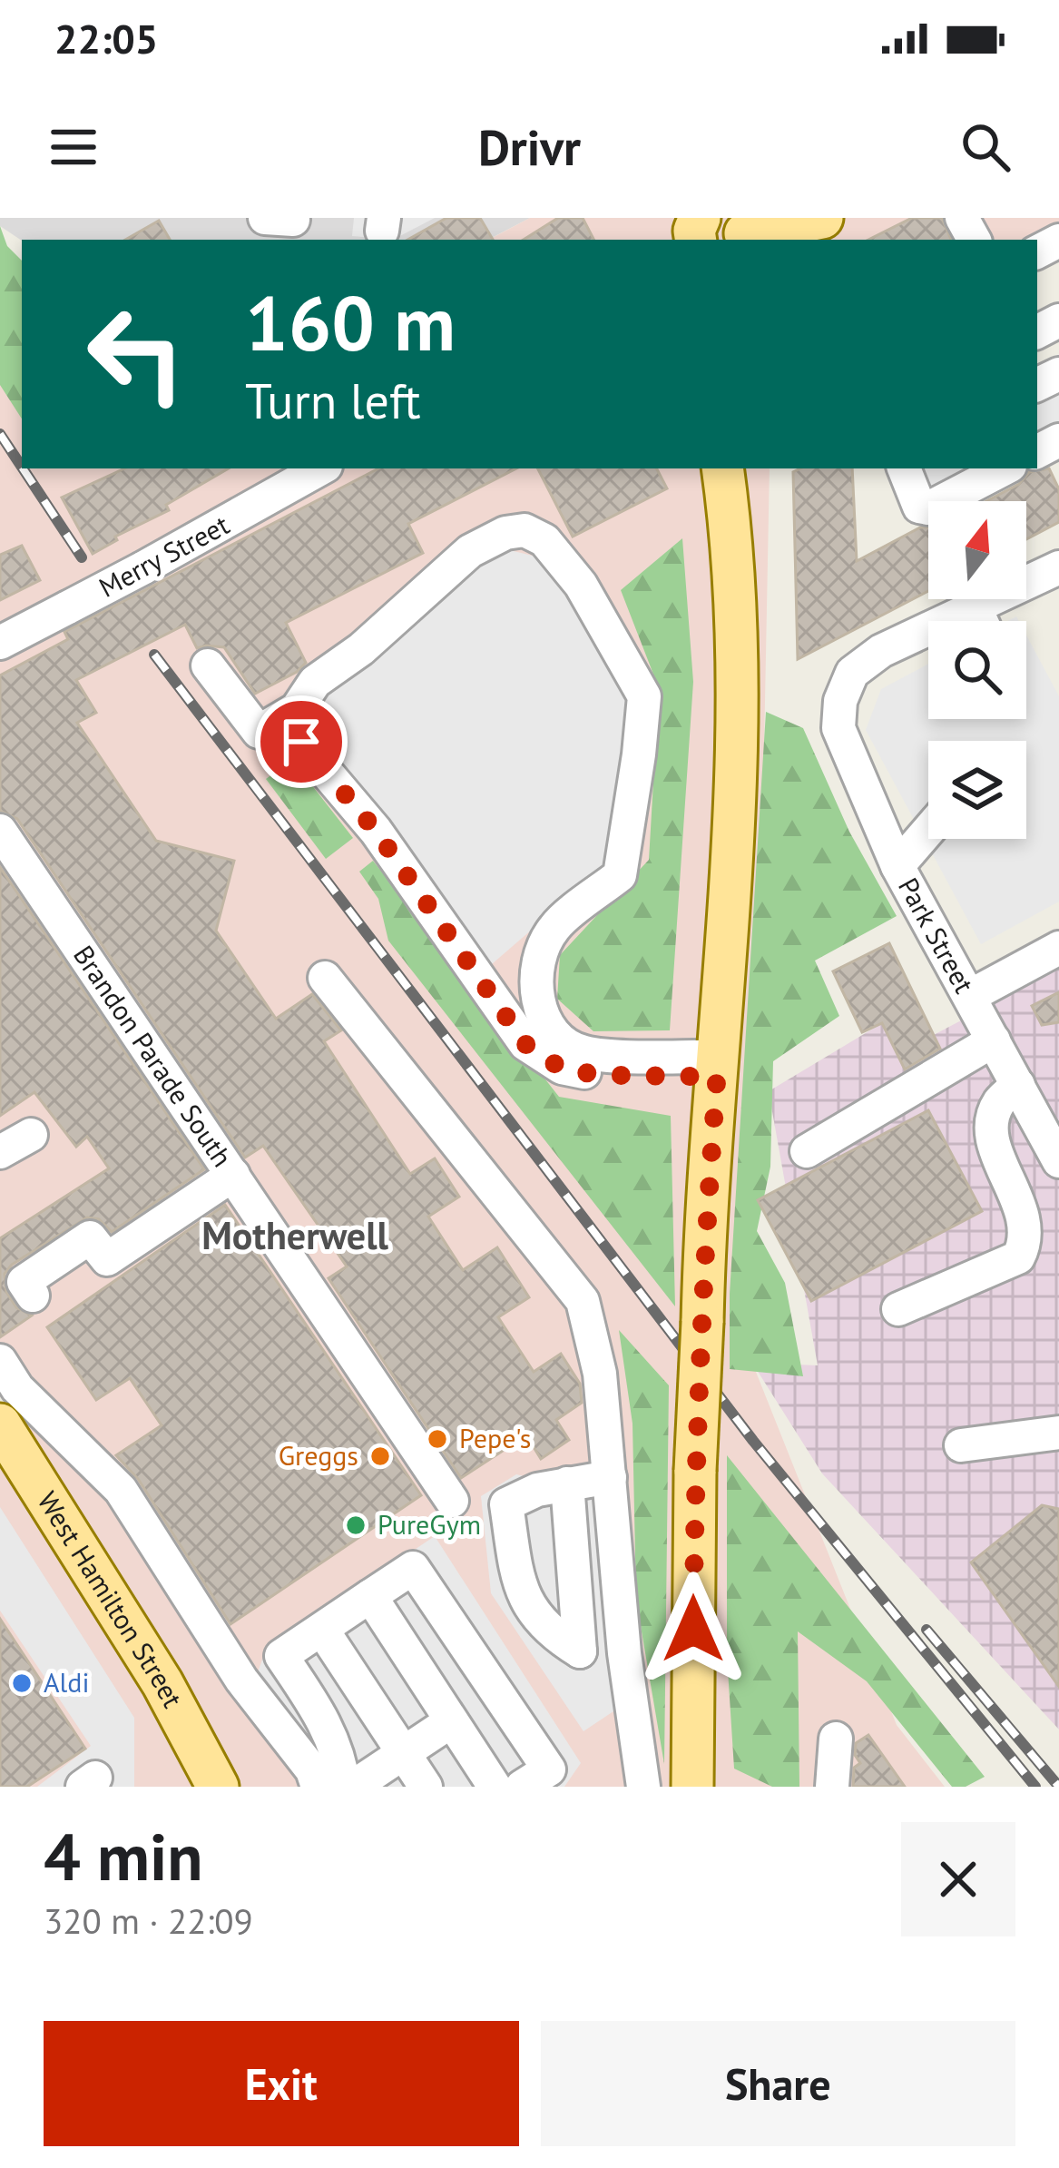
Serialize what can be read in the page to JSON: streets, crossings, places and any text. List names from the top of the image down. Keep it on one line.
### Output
{"streets":{"main road":["West Hamilton Street"],"street":["Merry Street","Park Street","Brandon Parade South"]},"districts":["Motherwell"],"places":["Pepe's","Greggs","PureGym","Aldi"],"north":"top","page":{"status":"22:05","header":"Drivr","turn":["160 m","Turn left"],"heading":["4 min","320 m · 22:09"],"buttons":["Exit","Share"]}}
